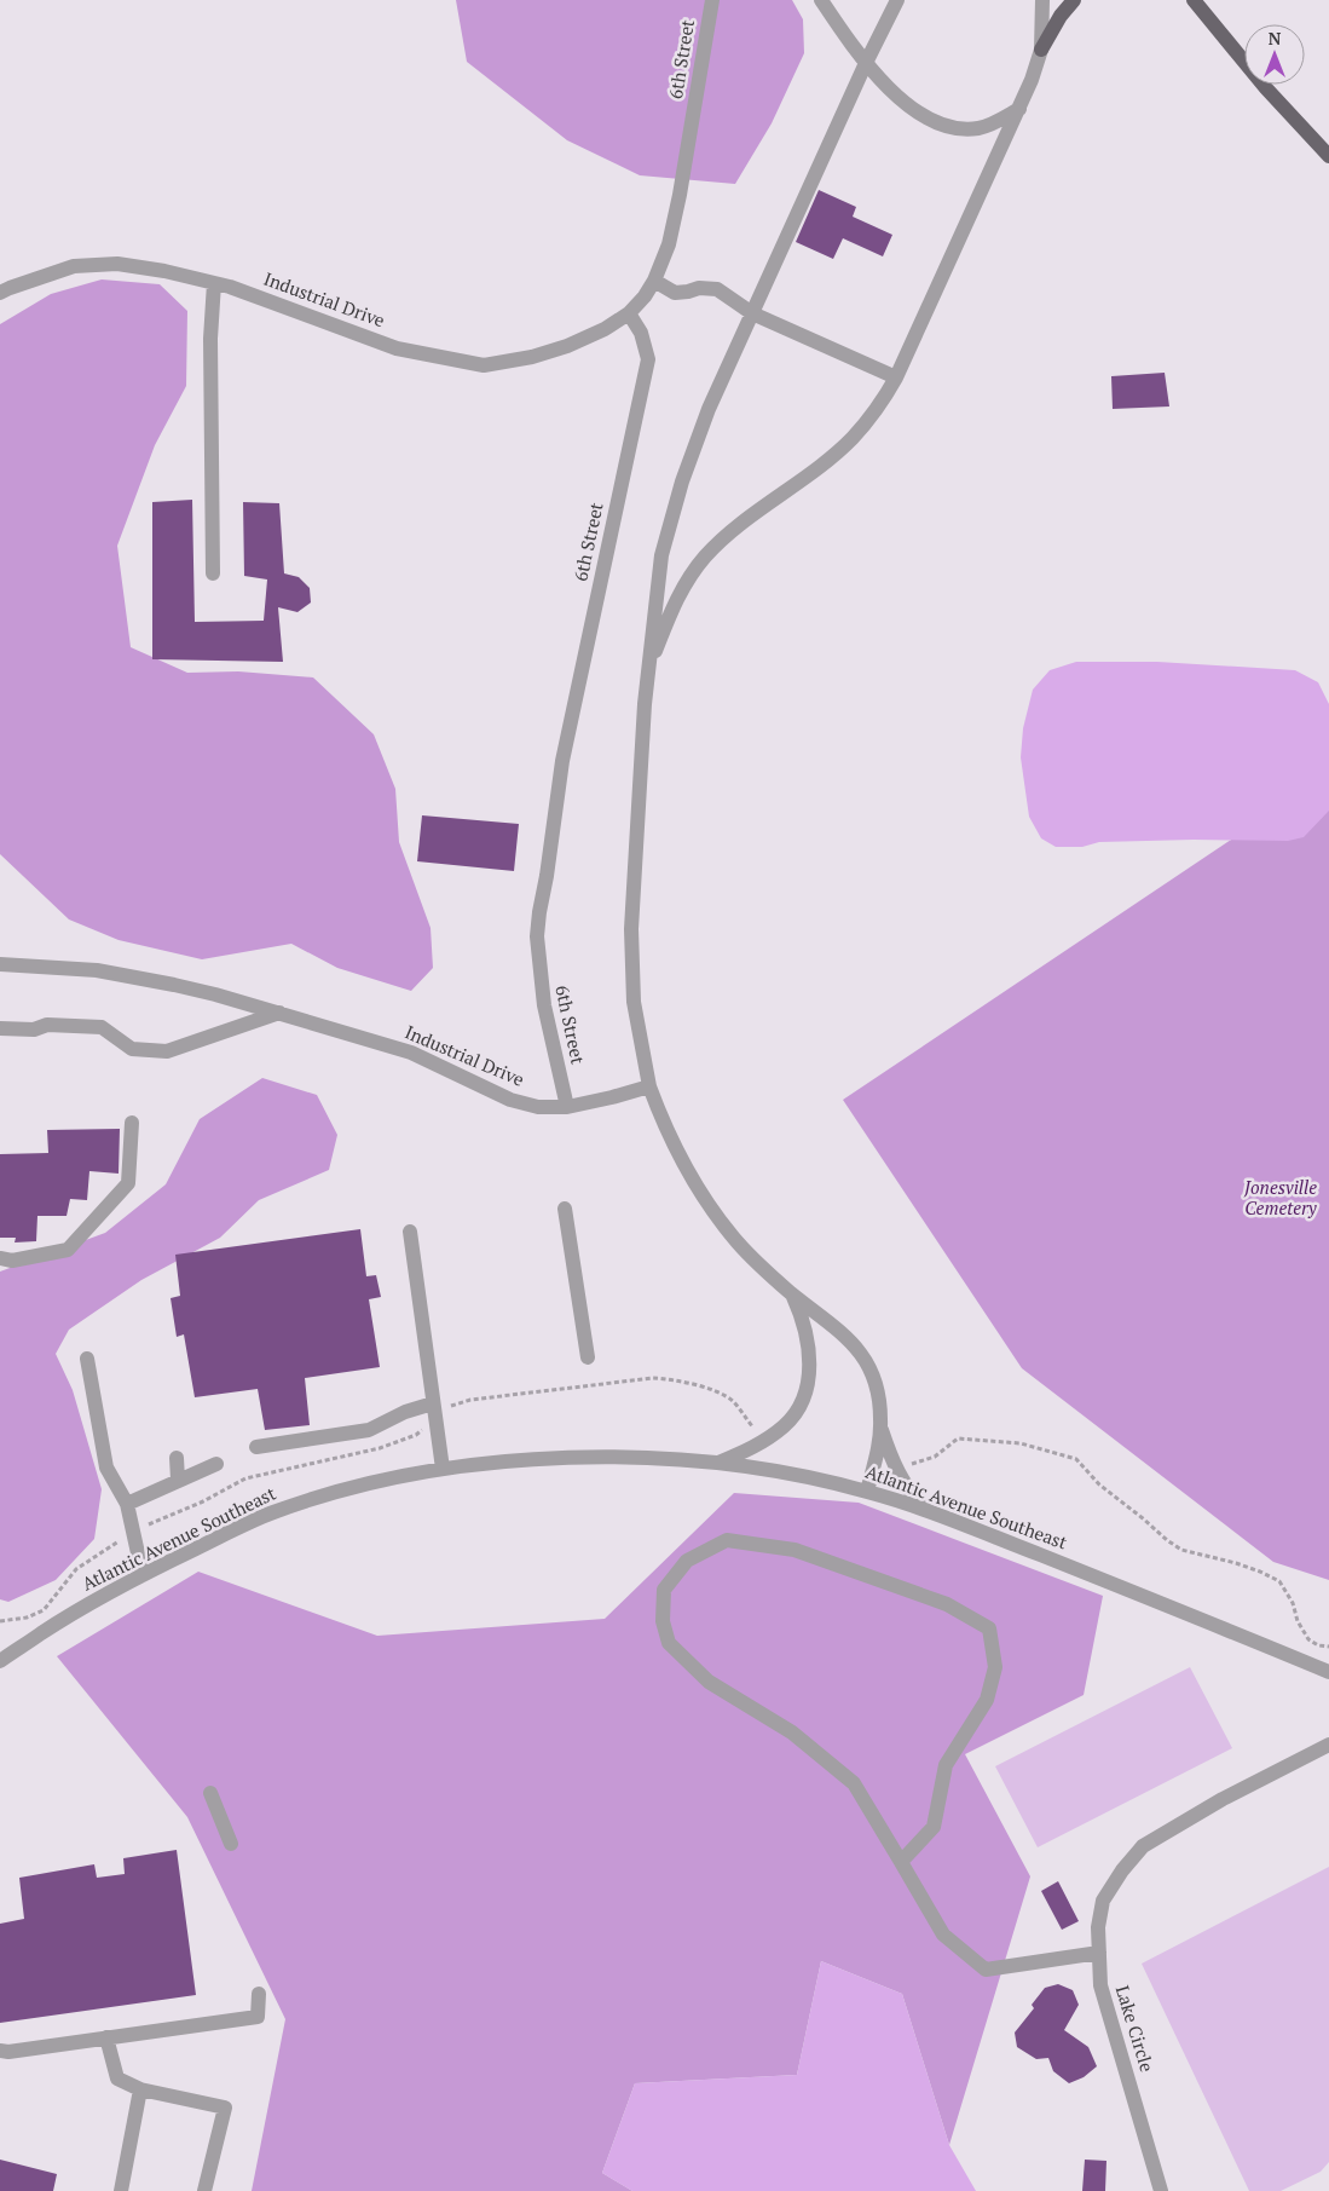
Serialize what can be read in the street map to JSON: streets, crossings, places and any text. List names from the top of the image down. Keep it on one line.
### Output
{"streets":{"street":["6th Street","Industrial Drive","Atlantic Avenue Southeast","Lake Circle"]},"crossings":[["6th Street","Industrial Drive"]],"parks":["Jonesville Cemetery"],"north":"top"}
